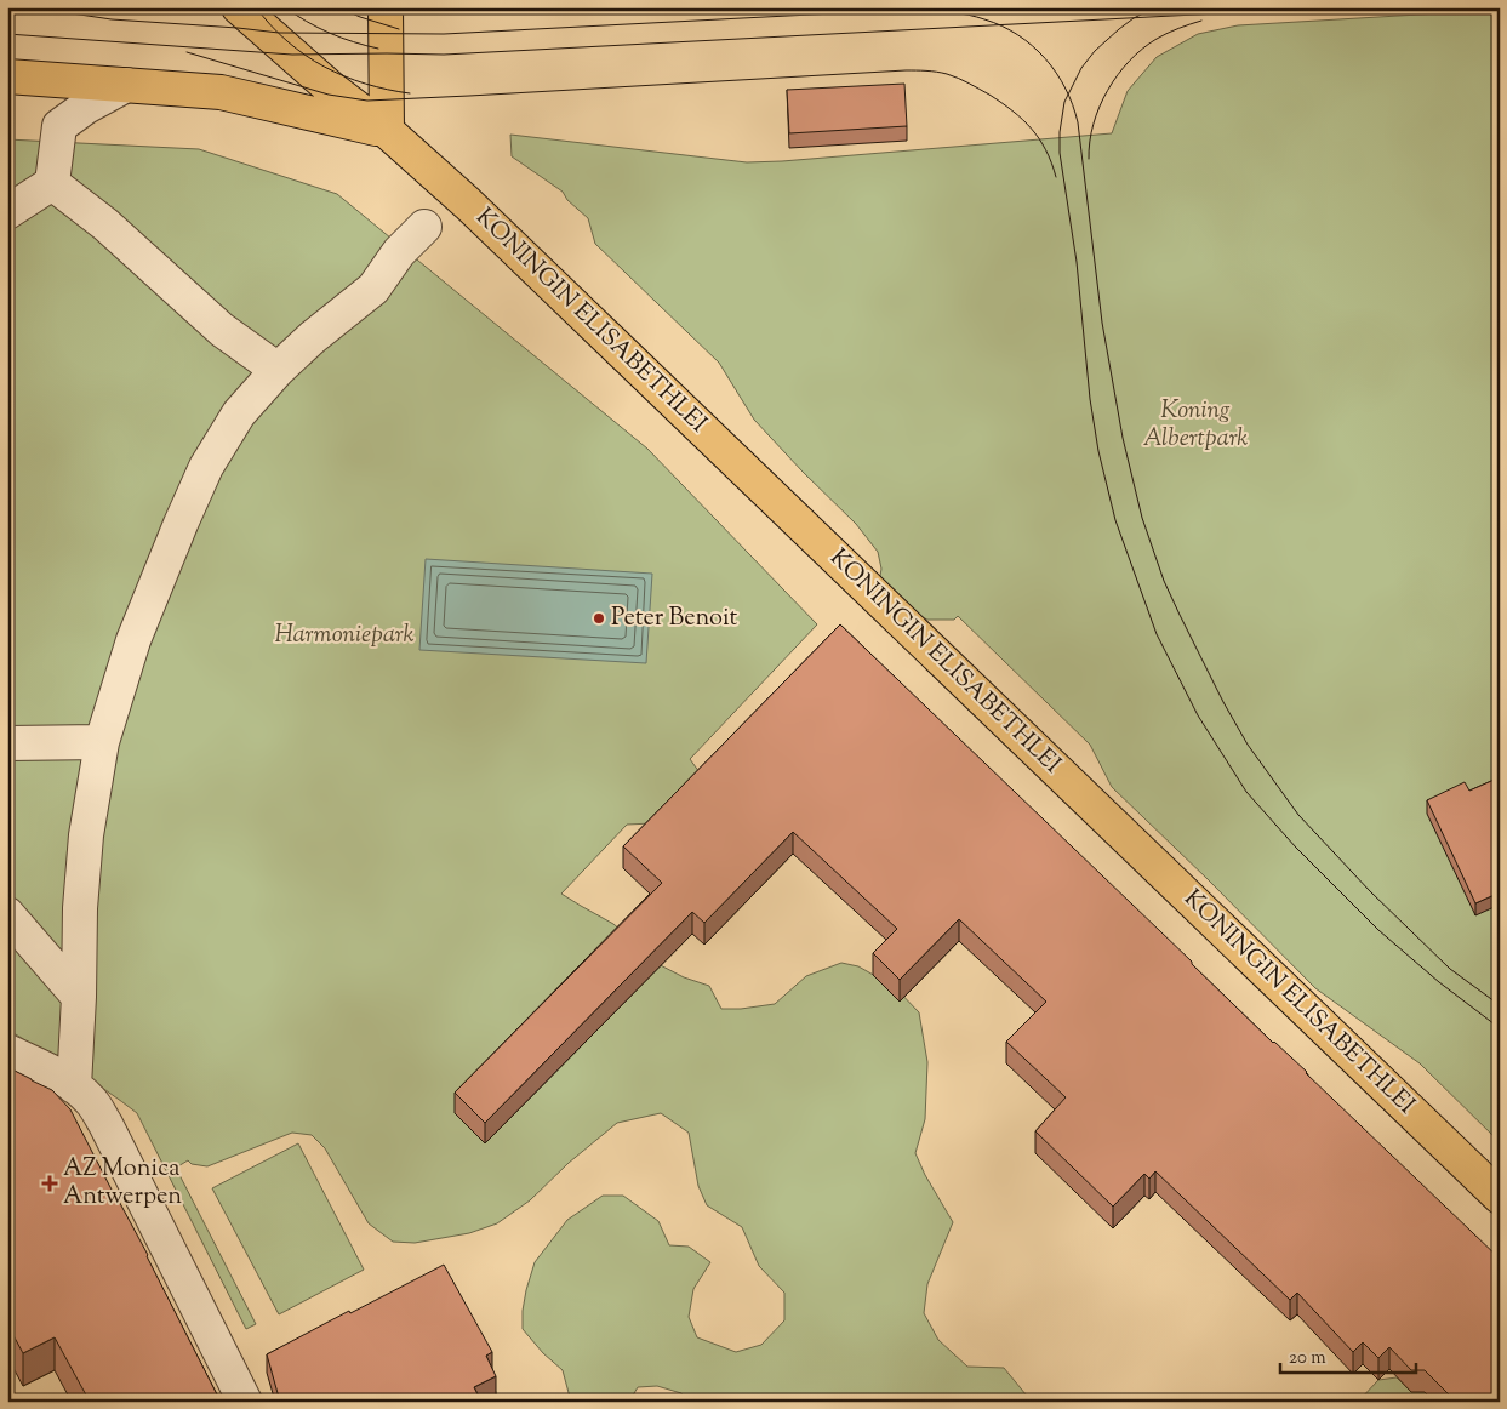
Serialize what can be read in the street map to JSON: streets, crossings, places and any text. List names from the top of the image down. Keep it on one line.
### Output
{"streets":{"main road":["KONINGIN ELISABETHLEI"]},"parks":["Koning Albertpark","Harmoniepark"],"places":{"other":["Peter Benoit"],"health":["AZ Monica Antwerpen"]},"scale_bar":"20 m"}
